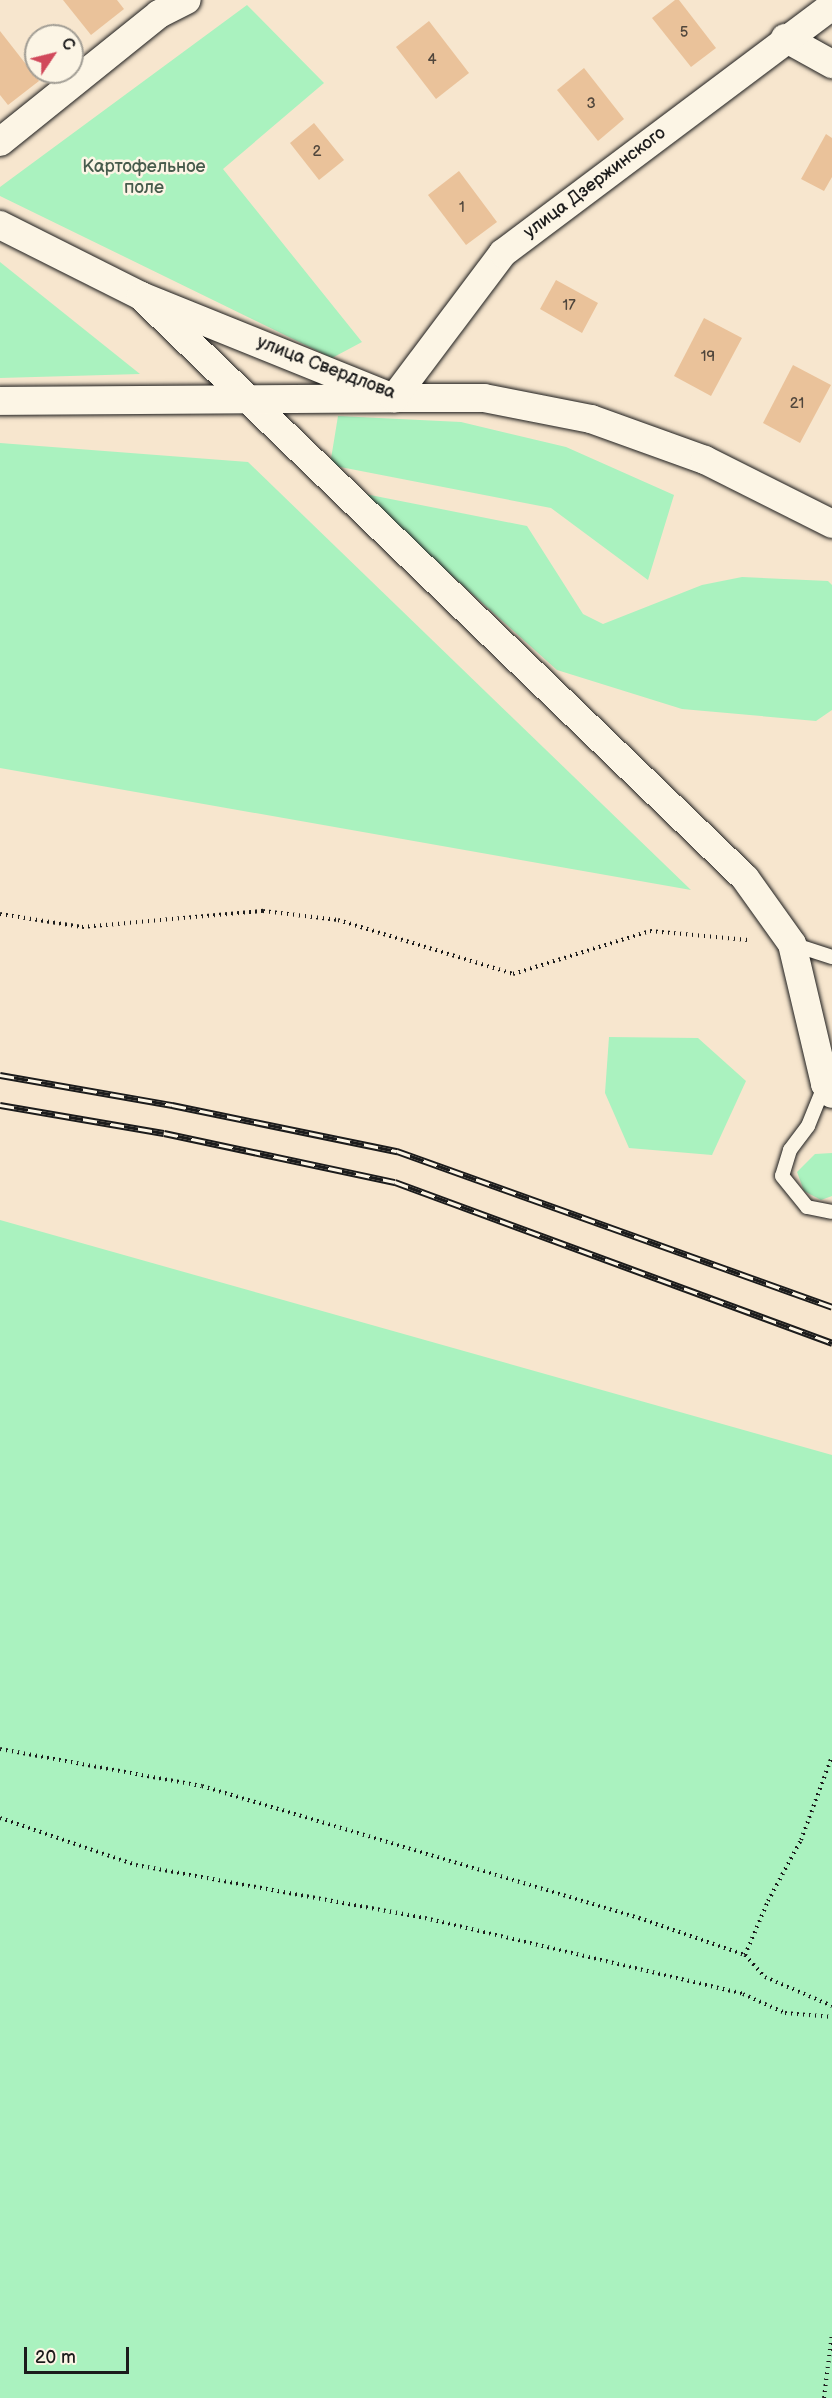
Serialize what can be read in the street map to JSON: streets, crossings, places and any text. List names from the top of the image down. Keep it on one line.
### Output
{"streets":{"street":["улица Дзержинского","улица Свердлова"]},"crossings":[["улица Дзержинского","улица Свердлова"]],"parks":["Картофельное поле"],"house_numbers":["5","4","3","2","1","17","19","21"],"scale_bar":"20 m","north":"top right"}
